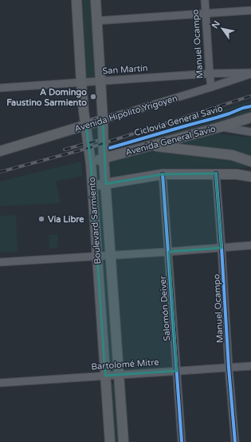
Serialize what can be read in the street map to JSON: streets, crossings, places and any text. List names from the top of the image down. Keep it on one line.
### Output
{"streets":{"main road":["Avenida Hipólito Yrigoyen","Avenida General Savio","Boulevard Sarmiento"],"street":["Manuel Ocampo","San Martín","Salomón Deiver","Bartolomé Mitre"],"cycle path":["Ciclovía General Savio"]},"crossings":[["Manuel Ocampo","San Martín"],["Manuel Ocampo","Avenida Hipólito Yrigoyen"],["Manuel Ocampo","Bartolomé Mitre"],["San Martín","Avenida Hipólito Yrigoyen"],["San Martín","Boulevard Sarmiento"],["Avenida Hipólito Yrigoyen","Boulevard Sarmiento"],["Avenida General Savio","Boulevard Sarmiento"],["Boulevard Sarmiento","Bartolomé Mitre"],["Salomón Deiver","Bartolomé Mitre"]],"places":["A Domingo Faustino Sarmiento","Vía Libre"],"north":"top left"}
